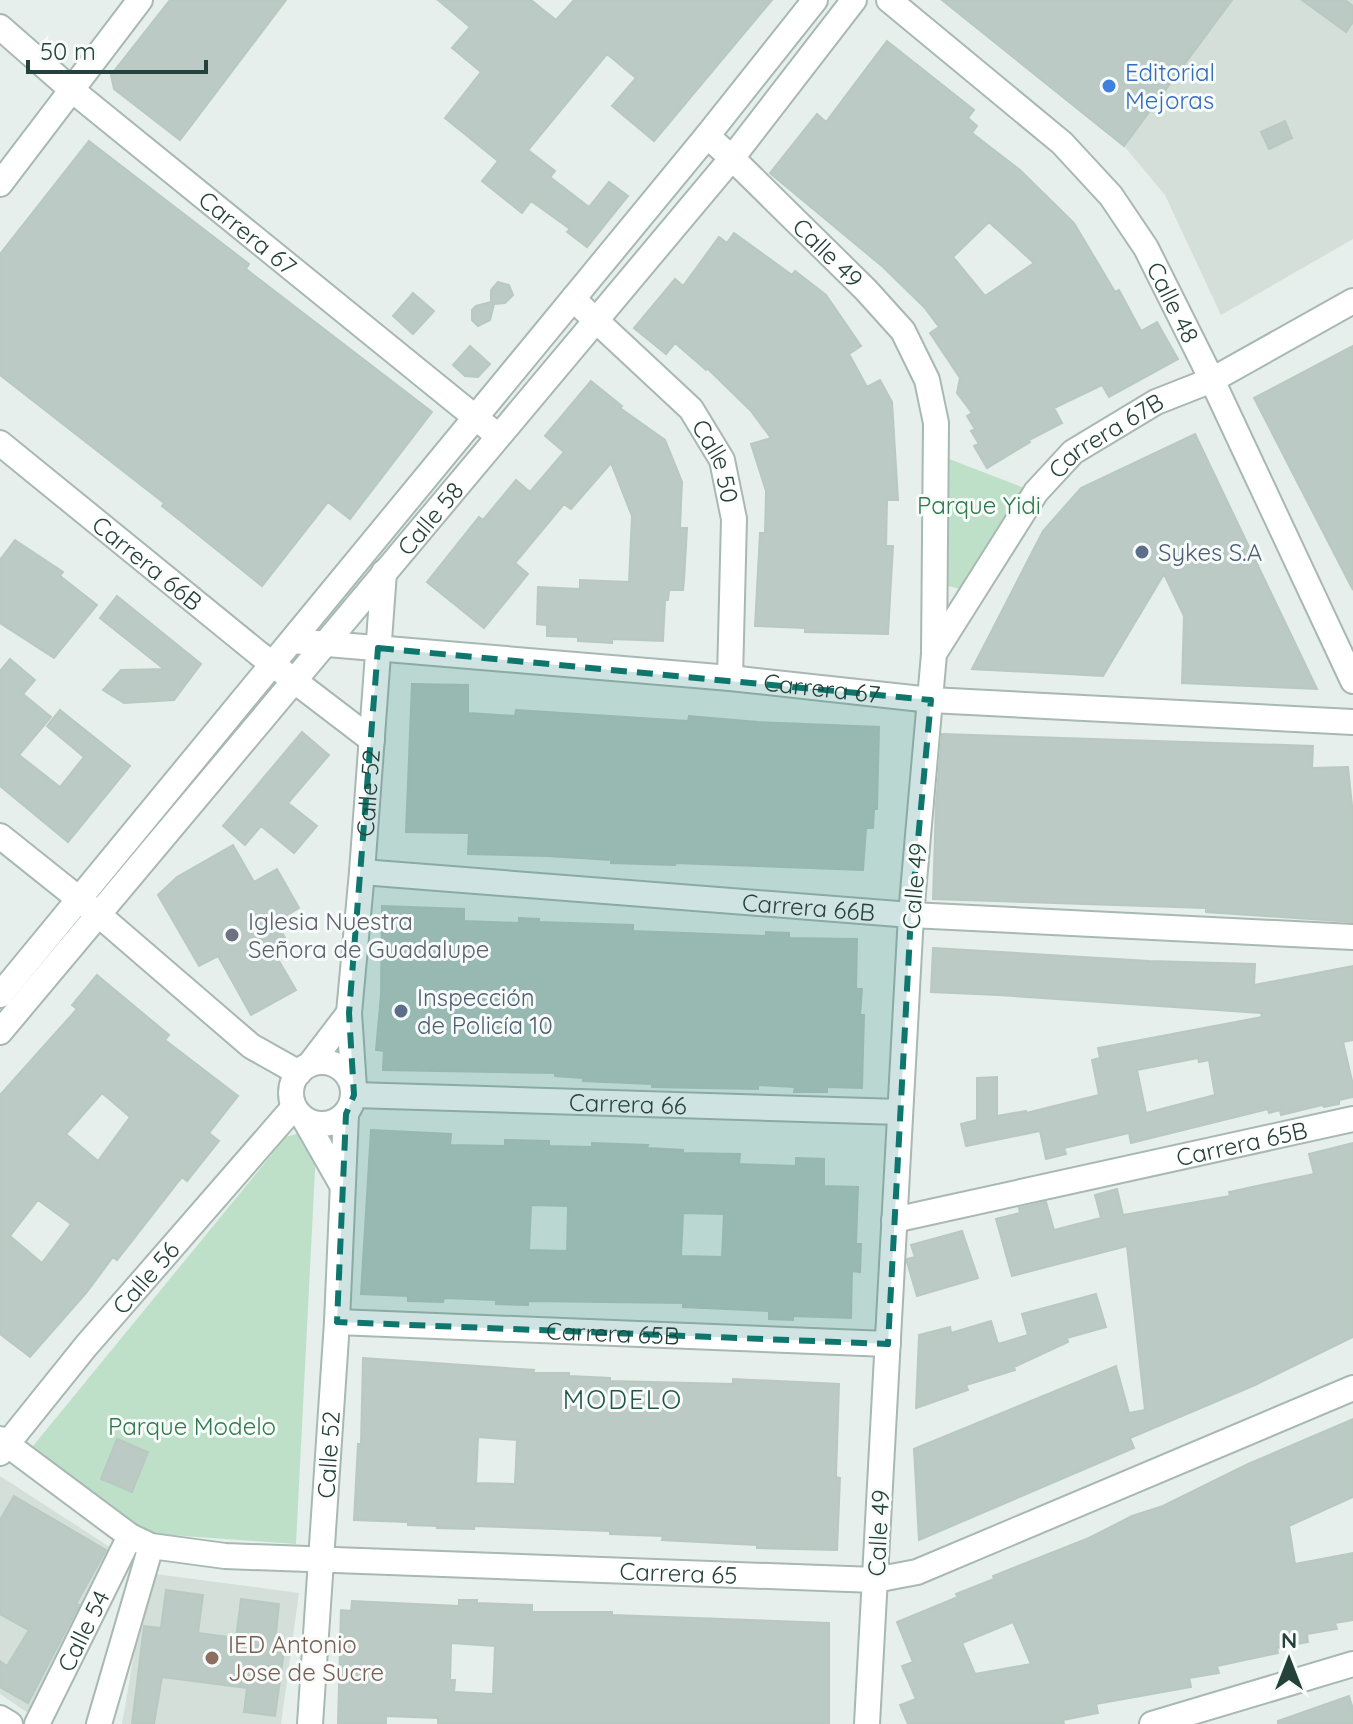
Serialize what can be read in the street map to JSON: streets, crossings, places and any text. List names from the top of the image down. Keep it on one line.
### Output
{"streets":{"street":["Carrera 67","Calle 49","Calle 48","Carrera 67B","Calle 50","Calle 58","Carrera 66B","Calle 52","Carrera 66","Carrera 65B","Calle 56","Carrera 65","Calle 54"]},"crossings":[["Carrera 67","Calle 49"],["Carrera 67","Calle 50"],["Carrera 67","Calle 58"],["Carrera 67","Calle 52"],["Calle 49","Carrera 67B"],["Calle 49","Calle 58"],["Calle 49","Carrera 66B"],["Calle 49","Carrera 66"],["Calle 49","Carrera 65B"],["Calle 49","Carrera 65"],["Calle 48","Carrera 67B"],["Calle 50","Calle 58"],["Calle 58","Carrera 66B"],["Calle 58","Calle 52"],["Carrera 66B","Calle 52"],["Calle 52","Carrera 66"],["Calle 52","Carrera 65B"],["Calle 52","Carrera 65"],["Calle 56","Carrera 65"],["Carrera 65","Calle 54"]],"districts":["MODELO"],"parks":["Parque Yidi","Parque Modelo"],"places":["Editorial Mejoras","Sykes S.A","Iglesia Nuestra Señora de Guadalupe","Inspección de Policía 10","IED Antonio Jose de Sucre"],"scale_bar":"50 m","north":"top"}
